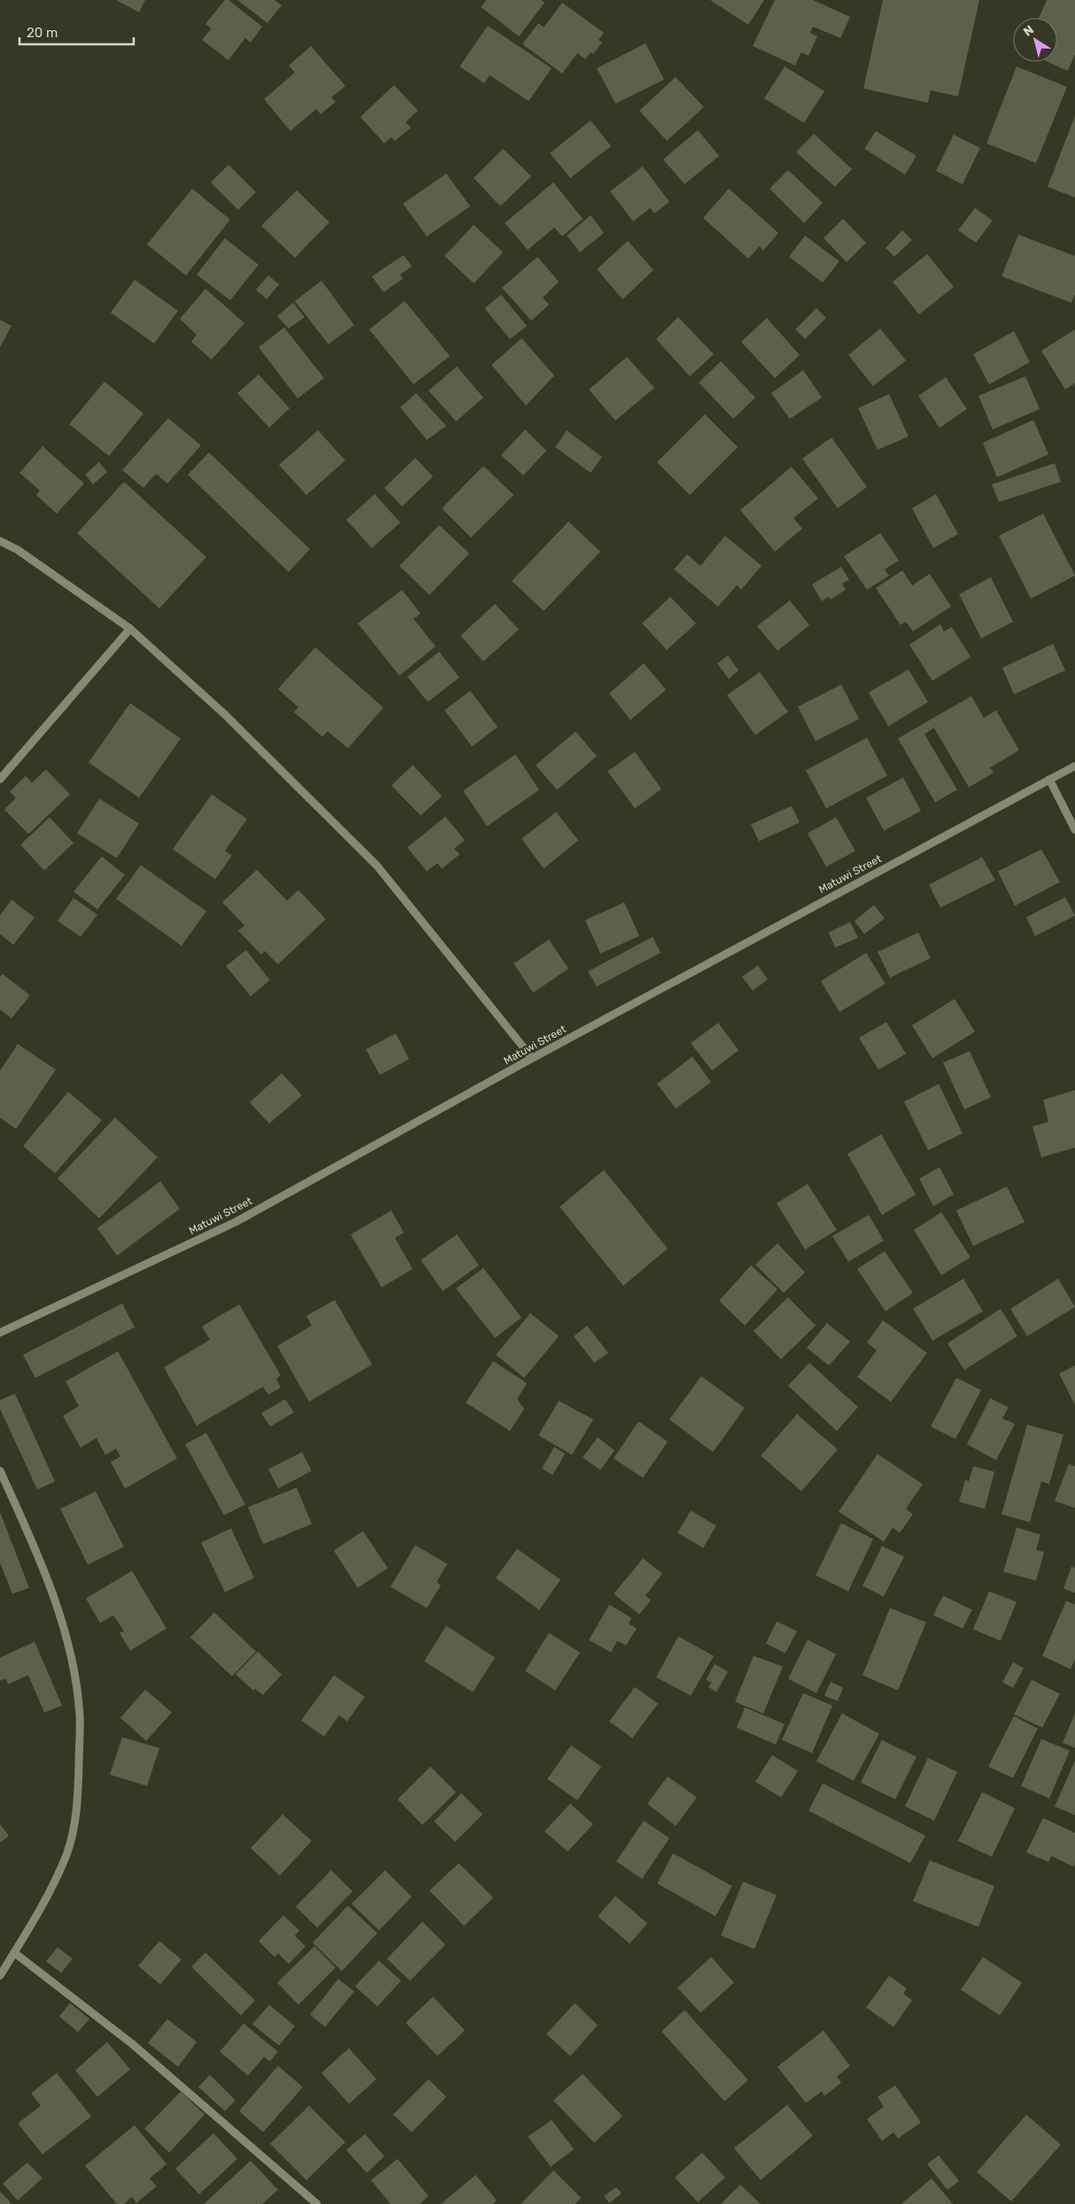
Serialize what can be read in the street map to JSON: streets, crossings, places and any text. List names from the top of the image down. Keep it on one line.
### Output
{"streets":{"street":["Matuwi Street"]},"scale_bar":"20 m","north":"top left"}
